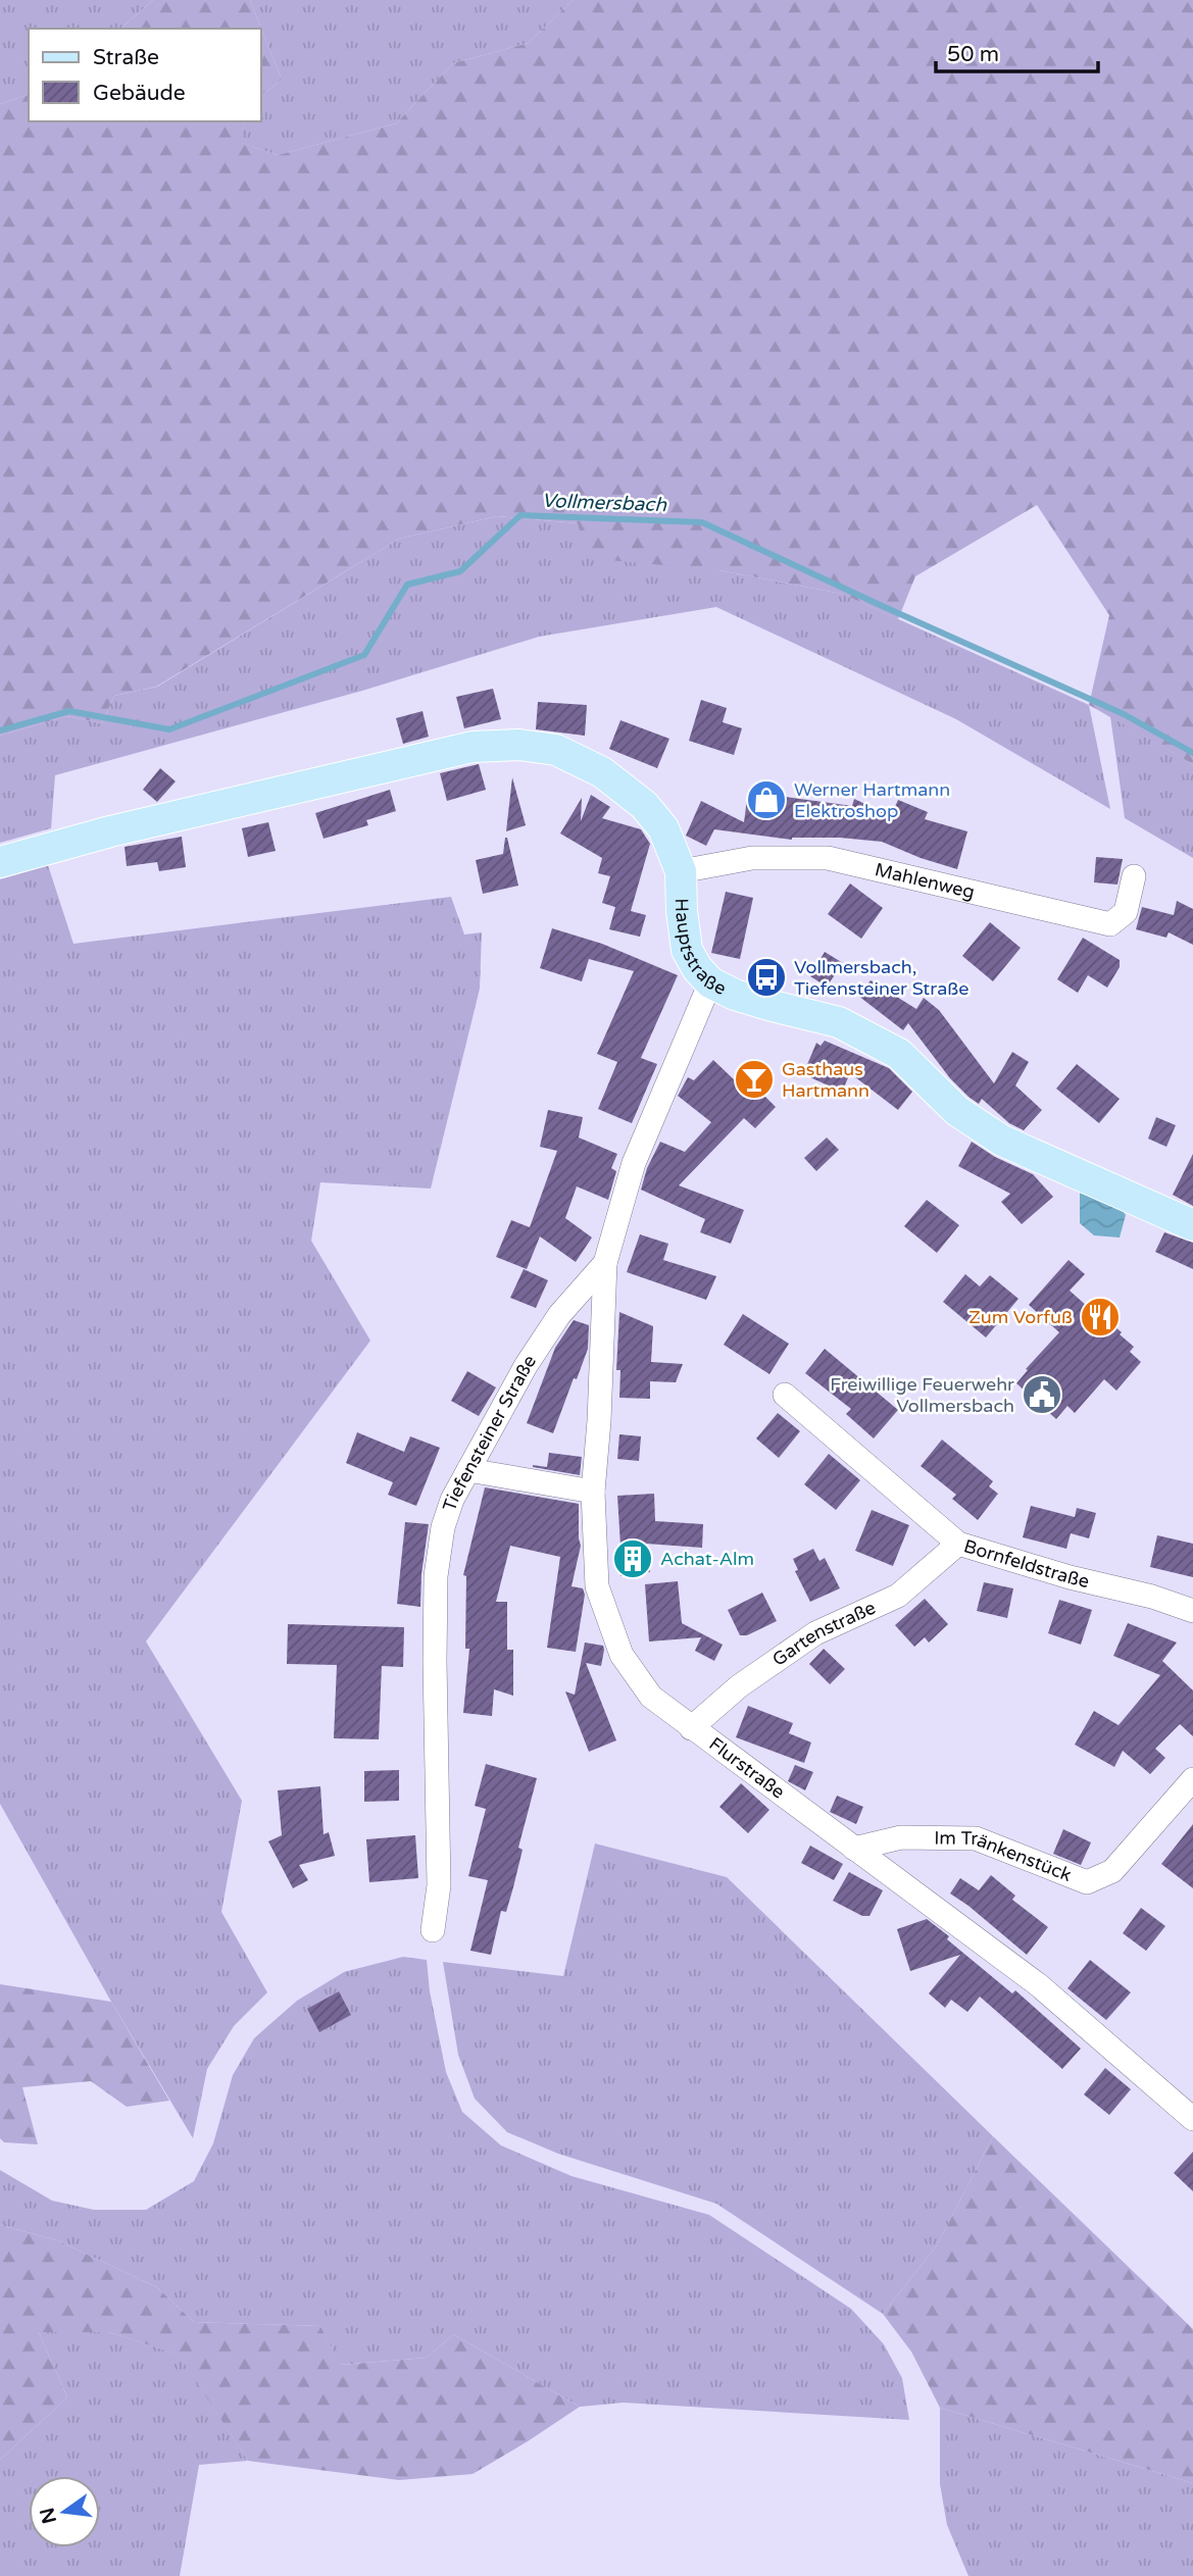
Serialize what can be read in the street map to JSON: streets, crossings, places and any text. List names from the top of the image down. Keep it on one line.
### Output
{"streets":{"main road":["Hauptstraße"],"street":["Mahlenweg","Tiefensteiner Straße","Bornfeldstraße","Gartenstraße","Flurstraße","Im Tränkenstück"]},"crossings":[["Mahlenweg","Hauptstraße"],["Hauptstraße","Tiefensteiner Straße"],["Tiefensteiner Straße","Flurstraße"],["Bornfeldstraße","Gartenstraße"],["Gartenstraße","Flurstraße"],["Flurstraße","Im Tränkenstück"]],"water":["Vollmersbach"],"places":{"shop":["Werner Hartmann Elektroshop"],"bus stop":["Vollmersbach, Tiefensteiner Straße"],"bar":["Gasthaus Hartmann"],"restaurant":["Zum Vorfuß"],"public building":["Freiwillige Feuerwehr Vollmersbach"],"building":["Achat-Alm"]},"legend":["Straße","Gebäude"],"scale_bar":"50 m","north":"left"}
